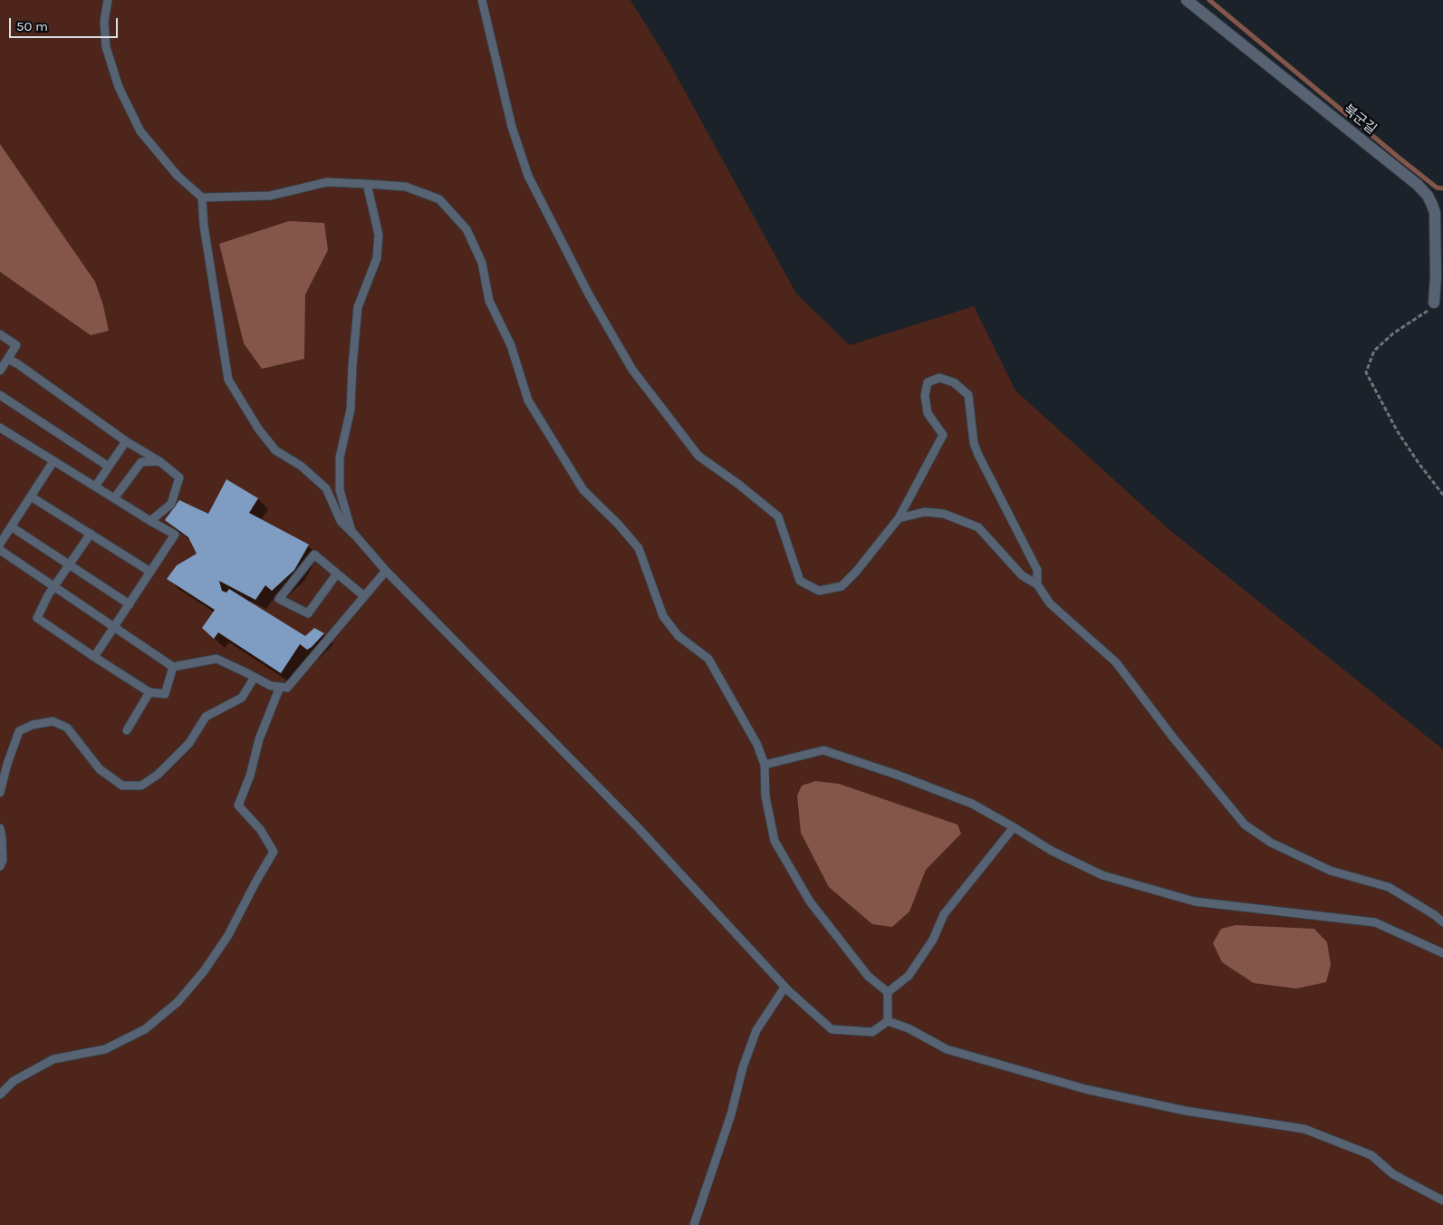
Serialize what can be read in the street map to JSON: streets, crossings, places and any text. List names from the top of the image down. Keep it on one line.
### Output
{"streets":{"street":["북군길"]},"scale_bar":"50 m"}
